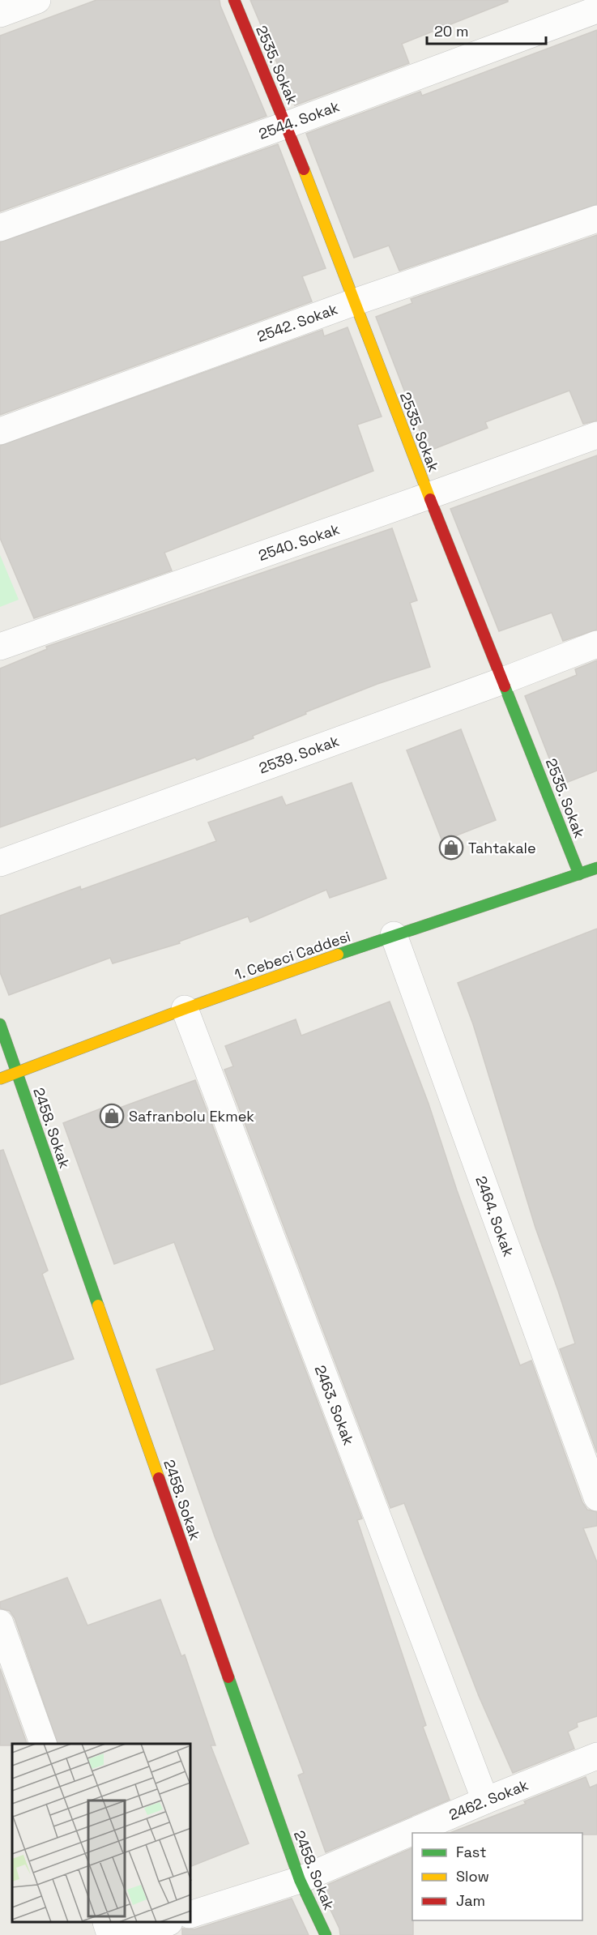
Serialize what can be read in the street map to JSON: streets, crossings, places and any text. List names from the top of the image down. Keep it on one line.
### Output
{"streets":{"street":["2535. Sokak","2544. Sokak","2542. Sokak","2540. Sokak","2539. Sokak","1. Cebeci Caddesi","2458. Sokak","2464. Sokak","2463. Sokak","2462. Sokak"]},"crossings":[["2535. Sokak","2544. Sokak"],["2535. Sokak","2542. Sokak"],["2535. Sokak","2540. Sokak"],["2535. Sokak","2539. Sokak"],["2535. Sokak","1. Cebeci Caddesi"],["1. Cebeci Caddesi","2458. Sokak"],["1. Cebeci Caddesi","2464. Sokak"],["1. Cebeci Caddesi","2463. Sokak"],["2458. Sokak","2462. Sokak"],["2463. Sokak","2462. Sokak"]],"places":{"shop":["Tahtakale","Safranbolu Ekmek"]},"legend":["Fast","Slow","Jam"],"scale_bar":"20 m"}
